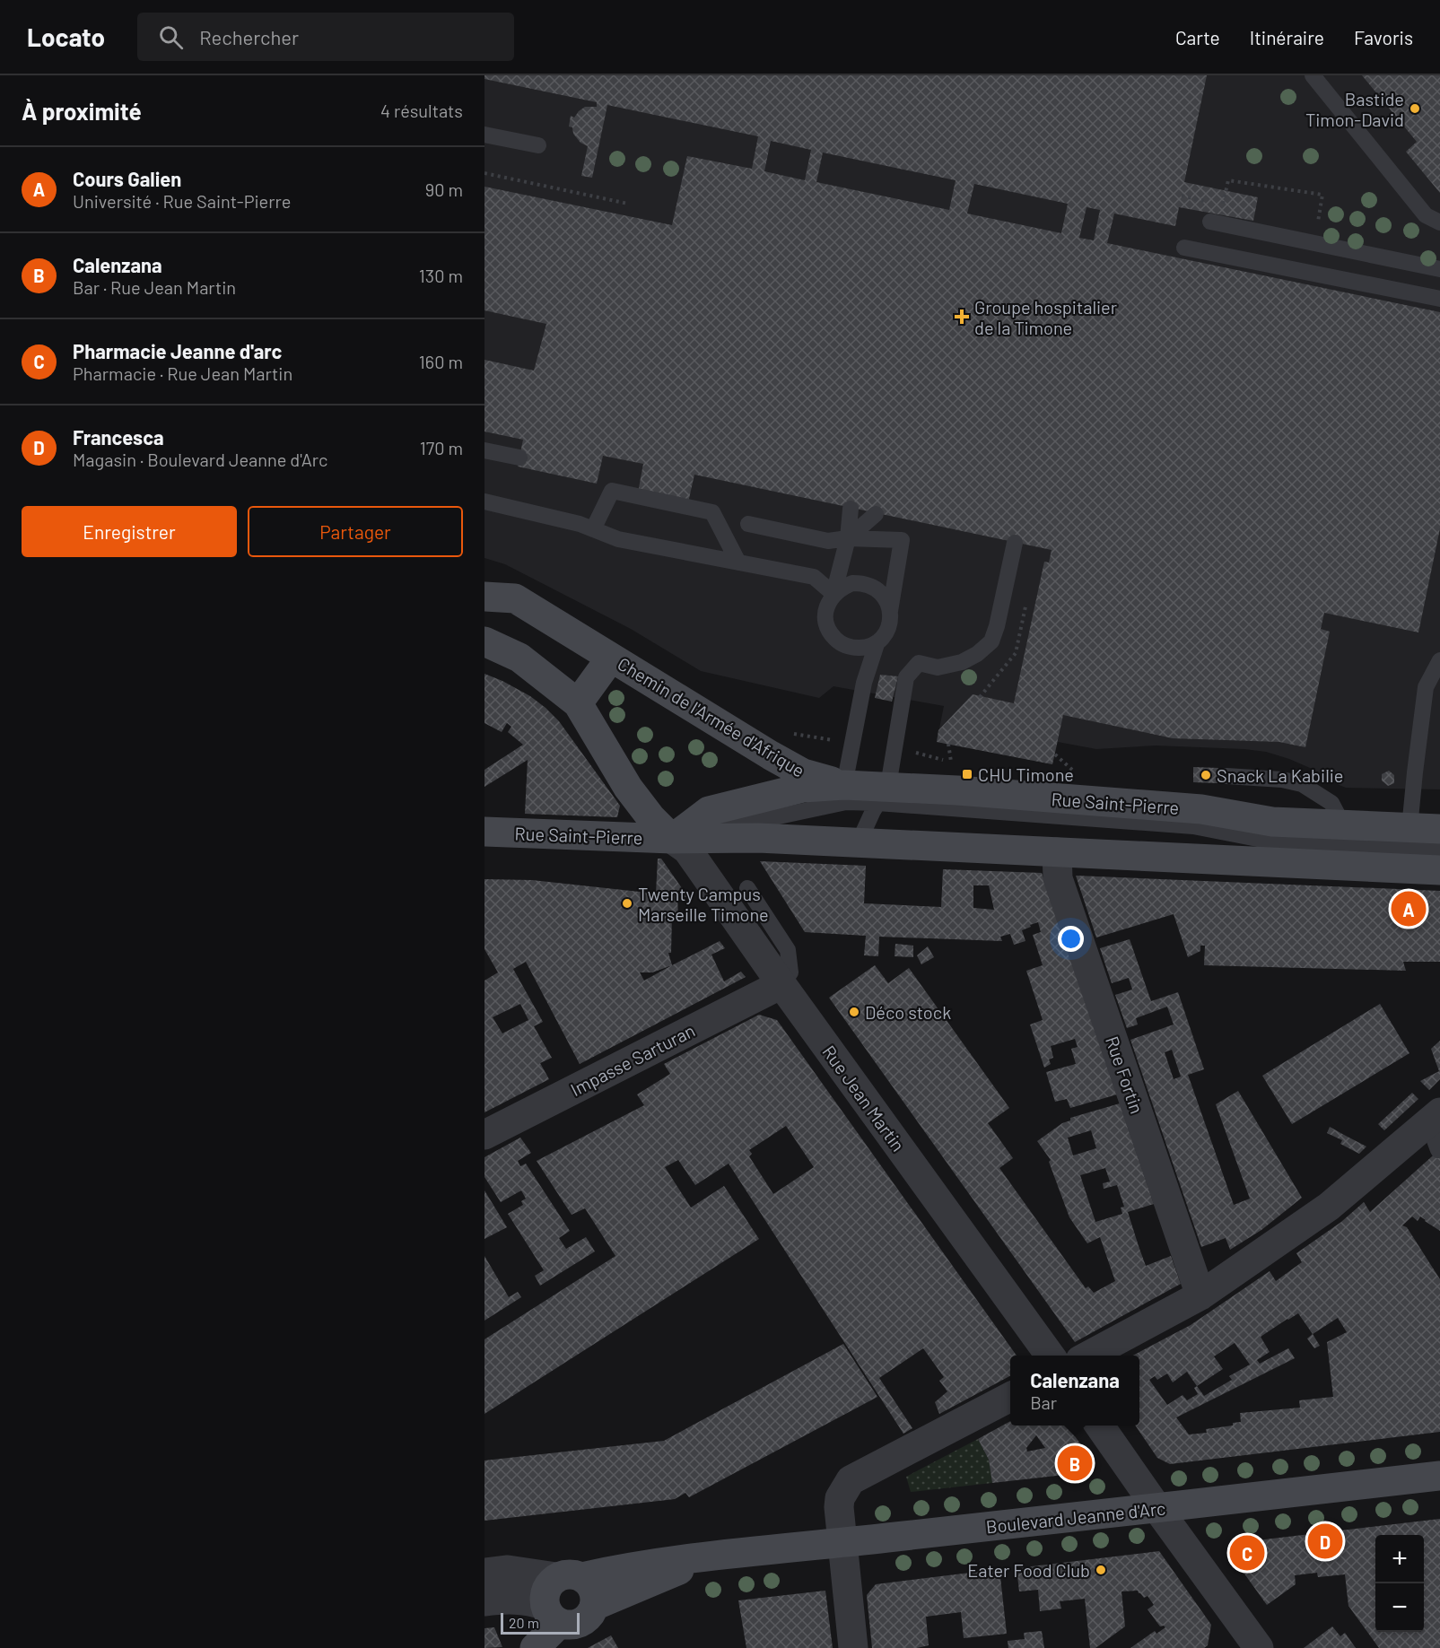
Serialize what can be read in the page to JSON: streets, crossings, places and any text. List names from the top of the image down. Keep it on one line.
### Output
{"streets":{"street":["Chemin de l'Armée d'Afrique","Rue Saint-Pierre","Impasse Sarturan","Rue Fortin","Rue Jean Martin","Boulevard Jeanne d'Arc"]},"crossings":[["Chemin de l'Armée d'Afrique","Rue Saint-Pierre"],["Rue Saint-Pierre","Rue Fortin"],["Rue Saint-Pierre","Rue Jean Martin"],["Impasse Sarturan","Rue Jean Martin"]],"places":{"other":["Bastide Timon-David","Snack La Kabilie","Twenty Campus Marseille Timone","Déco stock","Eater Food Club"],"health":["Groupe hospitalier de la Timone"],"transit":["CHU Timone"]},"scale_bar":"20 m","page":{"header":"Locato","search":"Rechercher","nav":["Carte","Itinéraire","Favoris"],"heading":["À proximité","4 résultats"],"list":[{"mark":"A","name":"Cours Galien","note":"Université · Rue Saint-Pierre","value":"90 m"},{"mark":"B","name":"Calenzana","note":"Bar · Rue Jean Martin","value":"130 m"},{"mark":"C","name":"Pharmacie Jeanne d'arc","note":"Pharmacie · Rue Jean Martin","value":"160 m"},{"mark":"D","name":"Francesca","note":"Magasin · Boulevard Jeanne d'Arc","value":"170 m"}],"buttons":["Enregistrer","Partager"],"pins":["A","B","D","C"],"popup":["Calenzana","Bar"],"map_buttons":["+","−"],"scale":"20 m"}}
